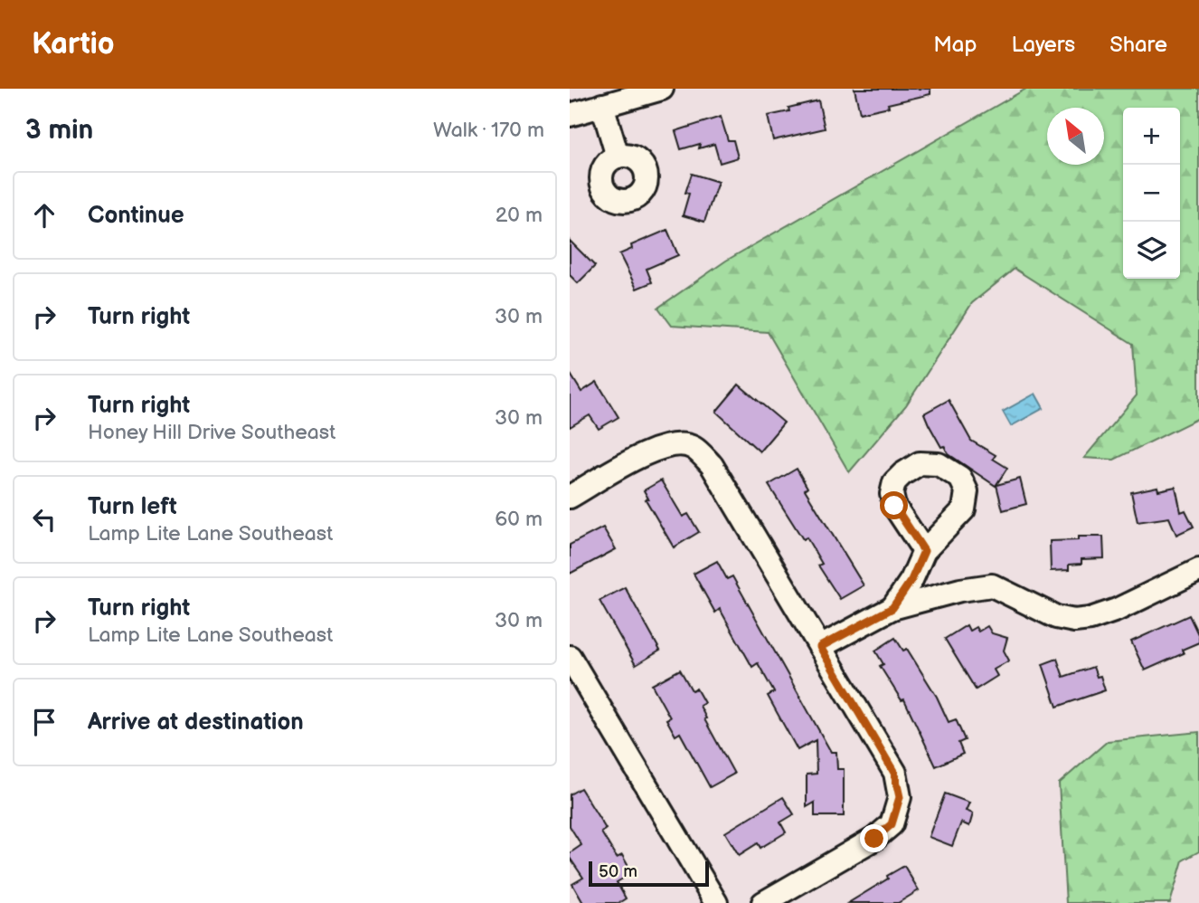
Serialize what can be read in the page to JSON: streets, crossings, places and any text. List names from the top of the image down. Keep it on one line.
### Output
{"scale_bar":"50 m","north":"top left","page":{"header":"Kartio","nav":["Map","Layers","Share"],"heading":["3 min","Walk · 170 m"],"map_buttons":["+","−"],"list":[["Continue","20 m"],["Turn right","30 m"],["Turn right","Honey Hill Drive Southeast","30 m"],["Turn left","Lamp Lite Lane Southeast","60 m"],["Turn right","Lamp Lite Lane Southeast","30 m"],"Arrive at destination"],"scale":"50 m"}}
